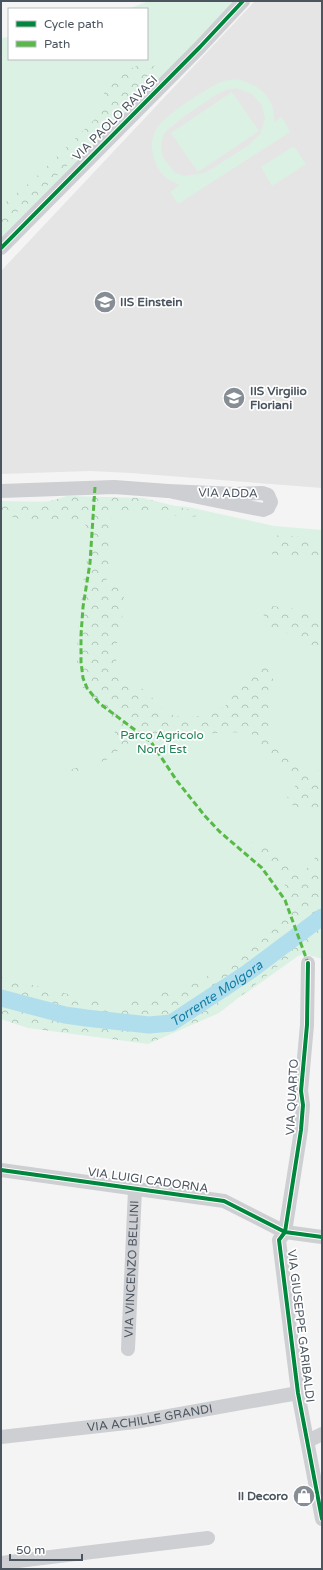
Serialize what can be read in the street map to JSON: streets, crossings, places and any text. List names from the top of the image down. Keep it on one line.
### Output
{"streets":{"street":["VIA PAOLO RAVASI","VIA ADDA","VIA QUARTO","VIA LUIGI CADORNA","VIA VINCENZO BELLINI","VIA GIUSEPPE GARIBALDI","VIA ACHILLE GRANDI"]},"crossings":[["VIA QUARTO","VIA LUIGI CADORNA"],["VIA QUARTO","VIA GIUSEPPE GARIBALDI"],["VIA LUIGI CADORNA","VIA VINCENZO BELLINI"],["VIA LUIGI CADORNA","VIA GIUSEPPE GARIBALDI"],["VIA GIUSEPPE GARIBALDI","VIA ACHILLE GRANDI"]],"water":["Torrente Molgora"],"parks":["Parco Agricolo Nord Est"],"places":{"school or university":["IIS Einstein","IIS Virgilio Floriani"],"shop":["Il Decoro"]},"legend":["Cycle path","Path"],"scale_bar":"50 m"}
